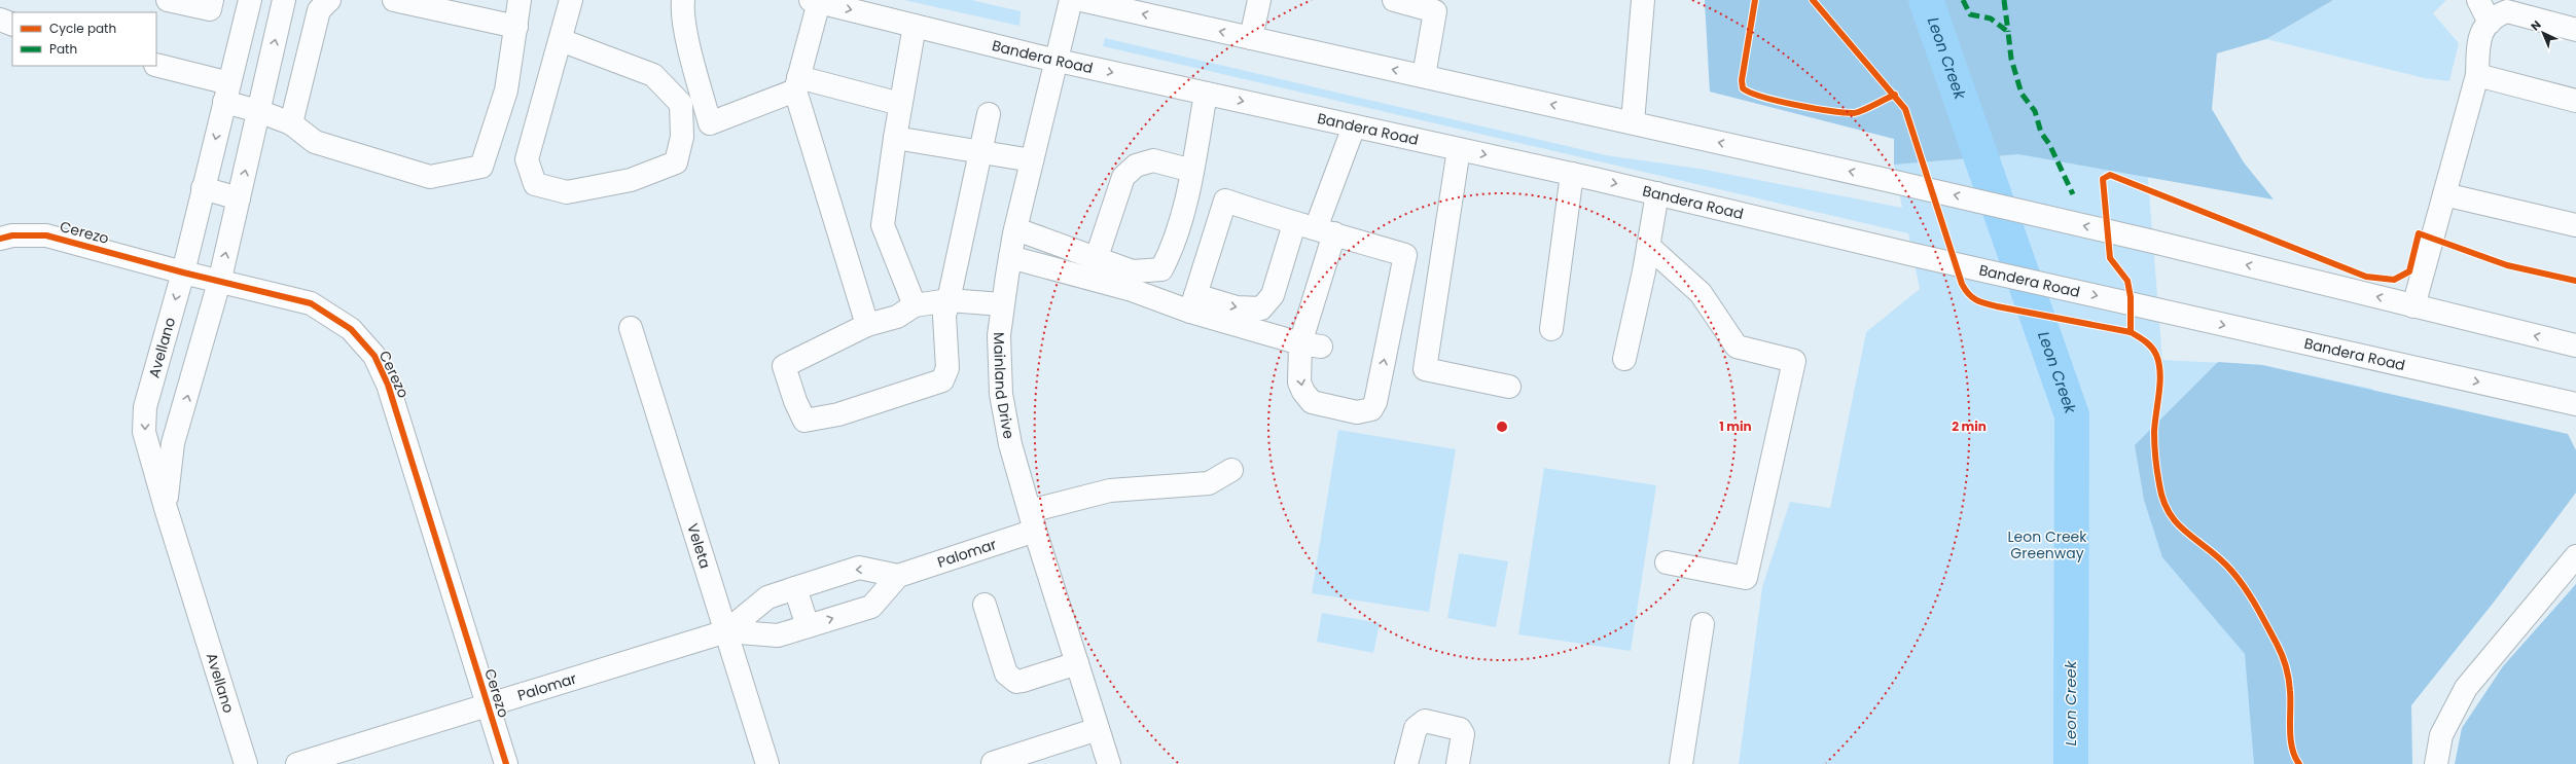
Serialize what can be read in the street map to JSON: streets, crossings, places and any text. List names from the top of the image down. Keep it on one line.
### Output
{"streets":{"main road":["Bandera Road","Cerezo","Avellano","Mainland Drive","Veleta","Palomar"]},"crossings":[["Bandera Road","Mainland Drive"],["Cerezo","Avellano"],["Cerezo","Palomar"],["Mainland Drive","Palomar"],["Veleta","Palomar"]],"water":["Leon Creek"],"parks":["Leon Creek Greenway"],"legend":["Cycle path","Path"],"north":"top left","rings":["1 min","2 min"]}
